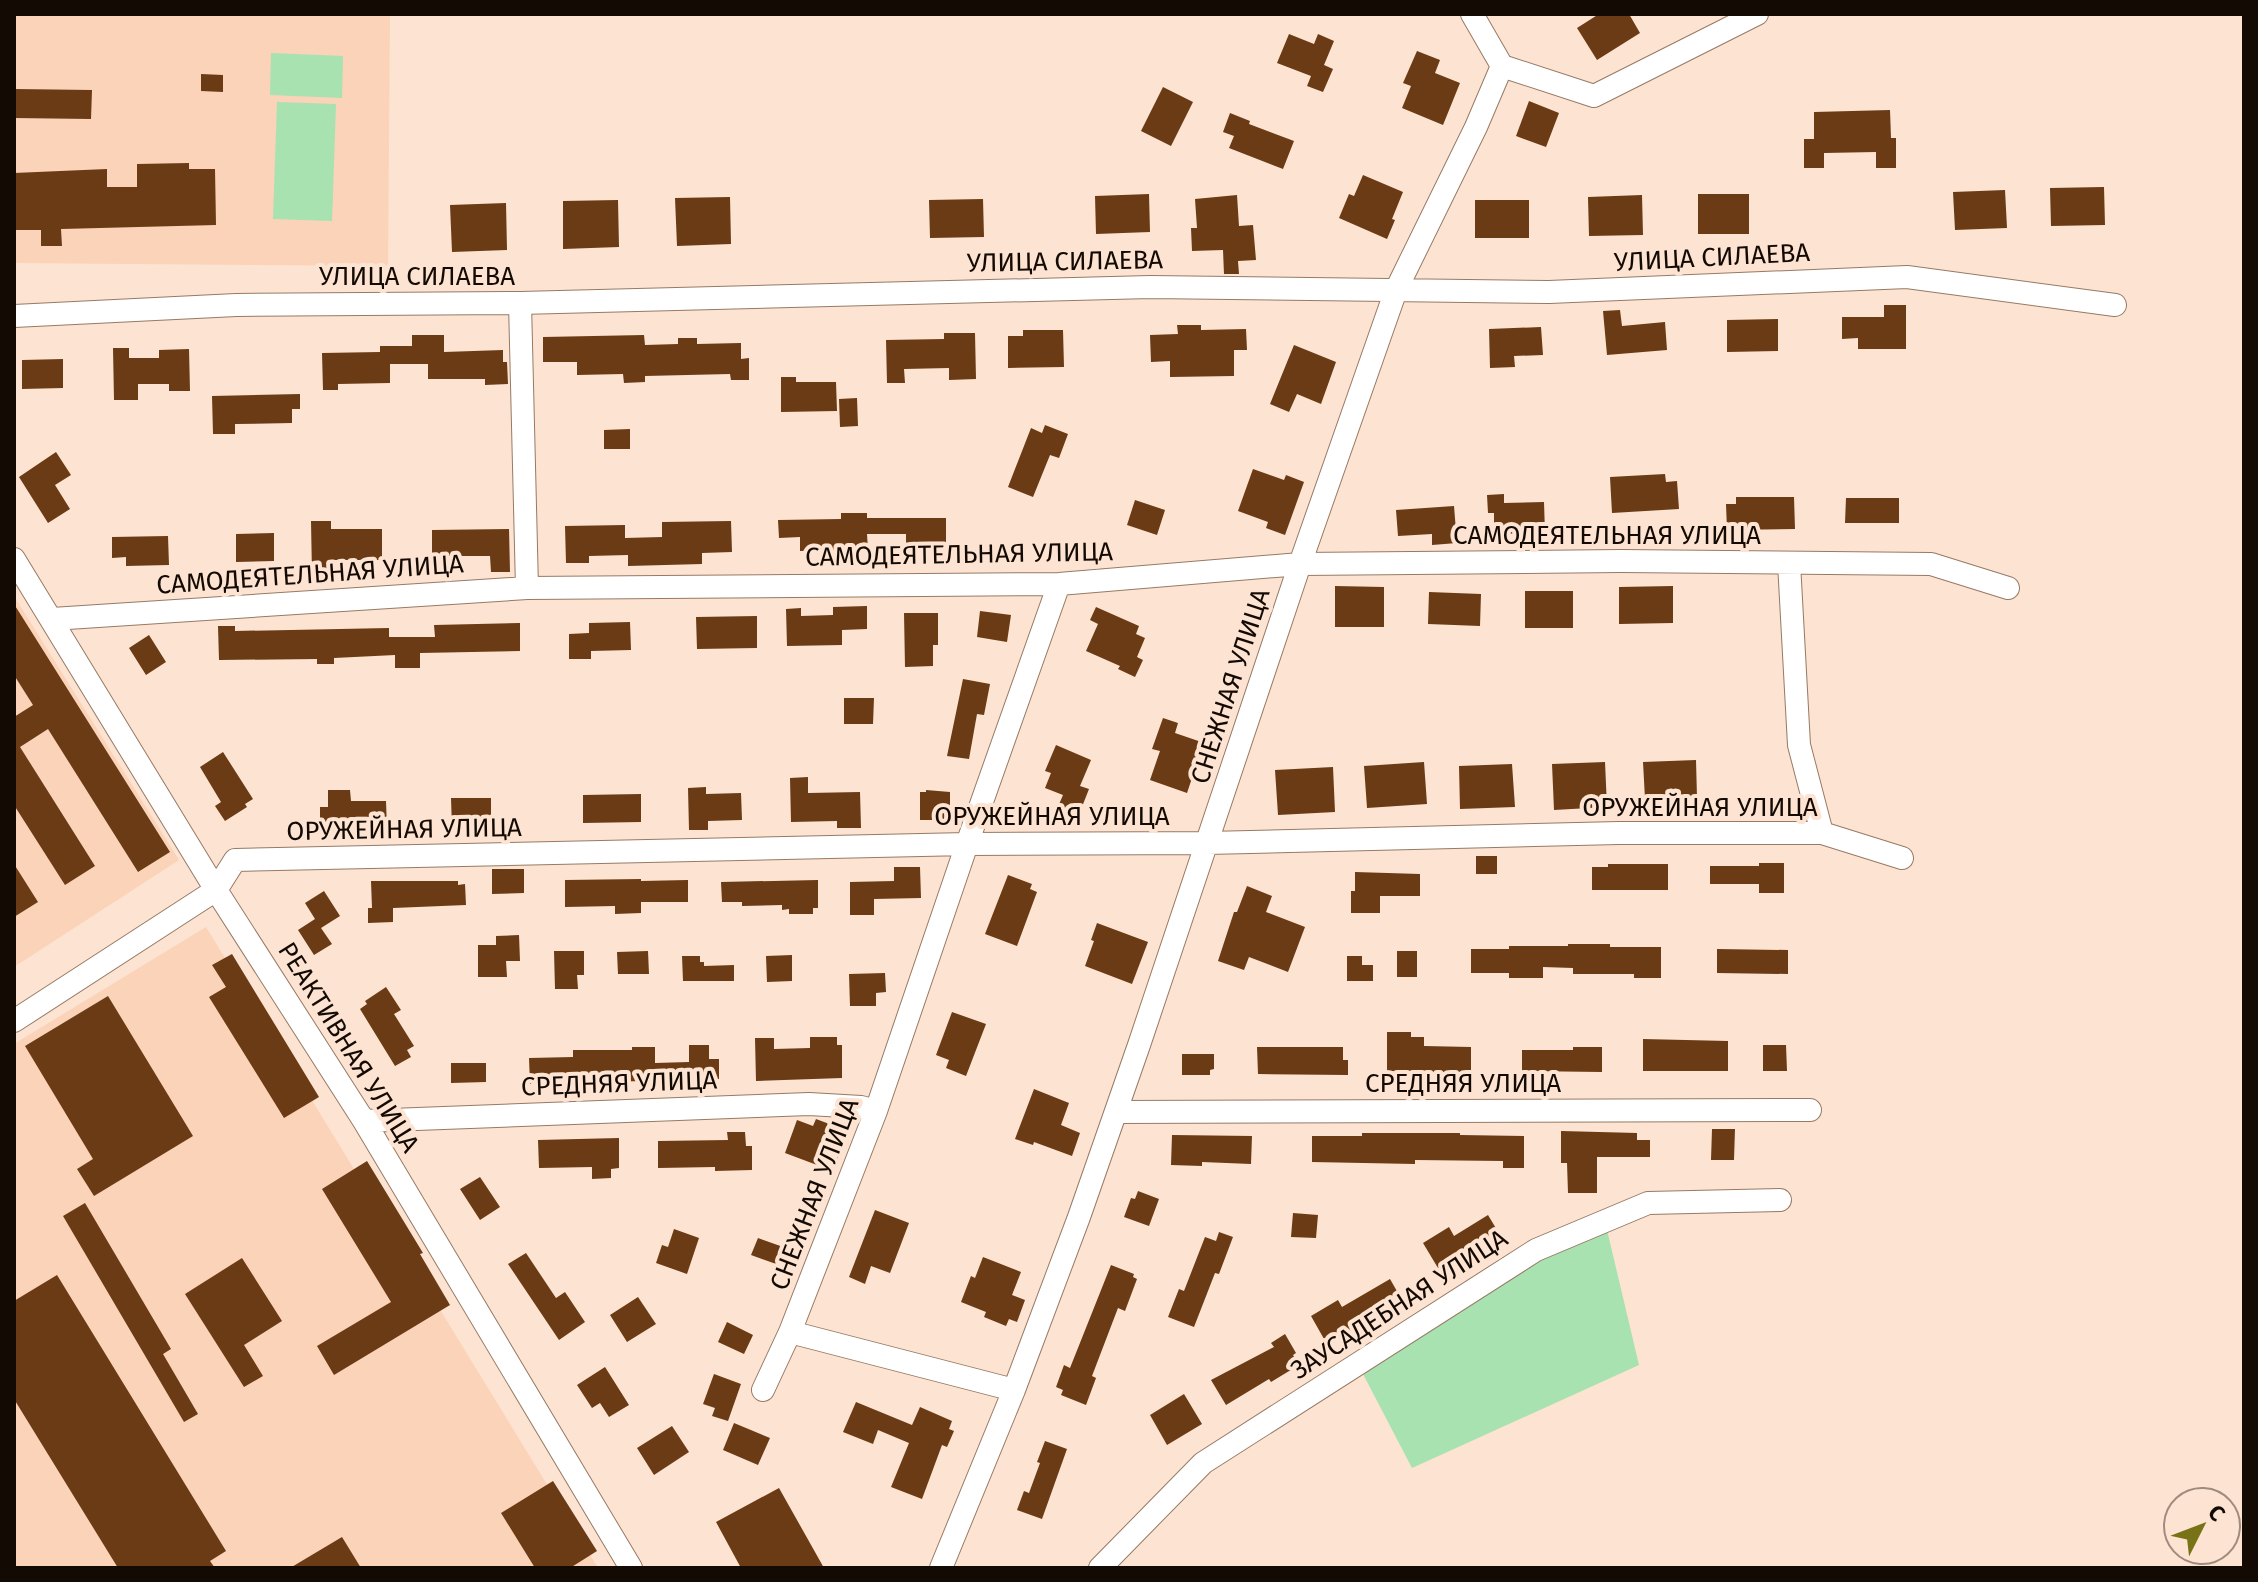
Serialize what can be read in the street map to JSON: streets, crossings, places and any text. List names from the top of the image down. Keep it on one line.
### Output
{"streets":{"street":["УЛИЦА СИЛАЕВА","САМОДЕЯТЕЛЬНАЯ УЛИЦА","СНЕЖНАЯ УЛИЦА","ОРУЖЕЙНАЯ УЛИЦА","РЕАКТИВНАЯ УЛИЦА","СРЕДНЯЯ УЛИЦА","ЗАУСАДЕБНАЯ УЛИЦА"]},"crossings":[["УЛИЦА СИЛАЕВА","СНЕЖНАЯ УЛИЦА"],["САМОДЕЯТЕЛЬНАЯ УЛИЦА","СНЕЖНАЯ УЛИЦА"],["САМОДЕЯТЕЛЬНАЯ УЛИЦА","РЕАКТИВНАЯ УЛИЦА"],["СНЕЖНАЯ УЛИЦА","ОРУЖЕЙНАЯ УЛИЦА"],["СНЕЖНАЯ УЛИЦА","СРЕДНЯЯ УЛИЦА"],["ОРУЖЕЙНАЯ УЛИЦА","РЕАКТИВНАЯ УЛИЦА"],["РЕАКТИВНАЯ УЛИЦА","СРЕДНЯЯ УЛИЦА"]],"north":"top right"}
